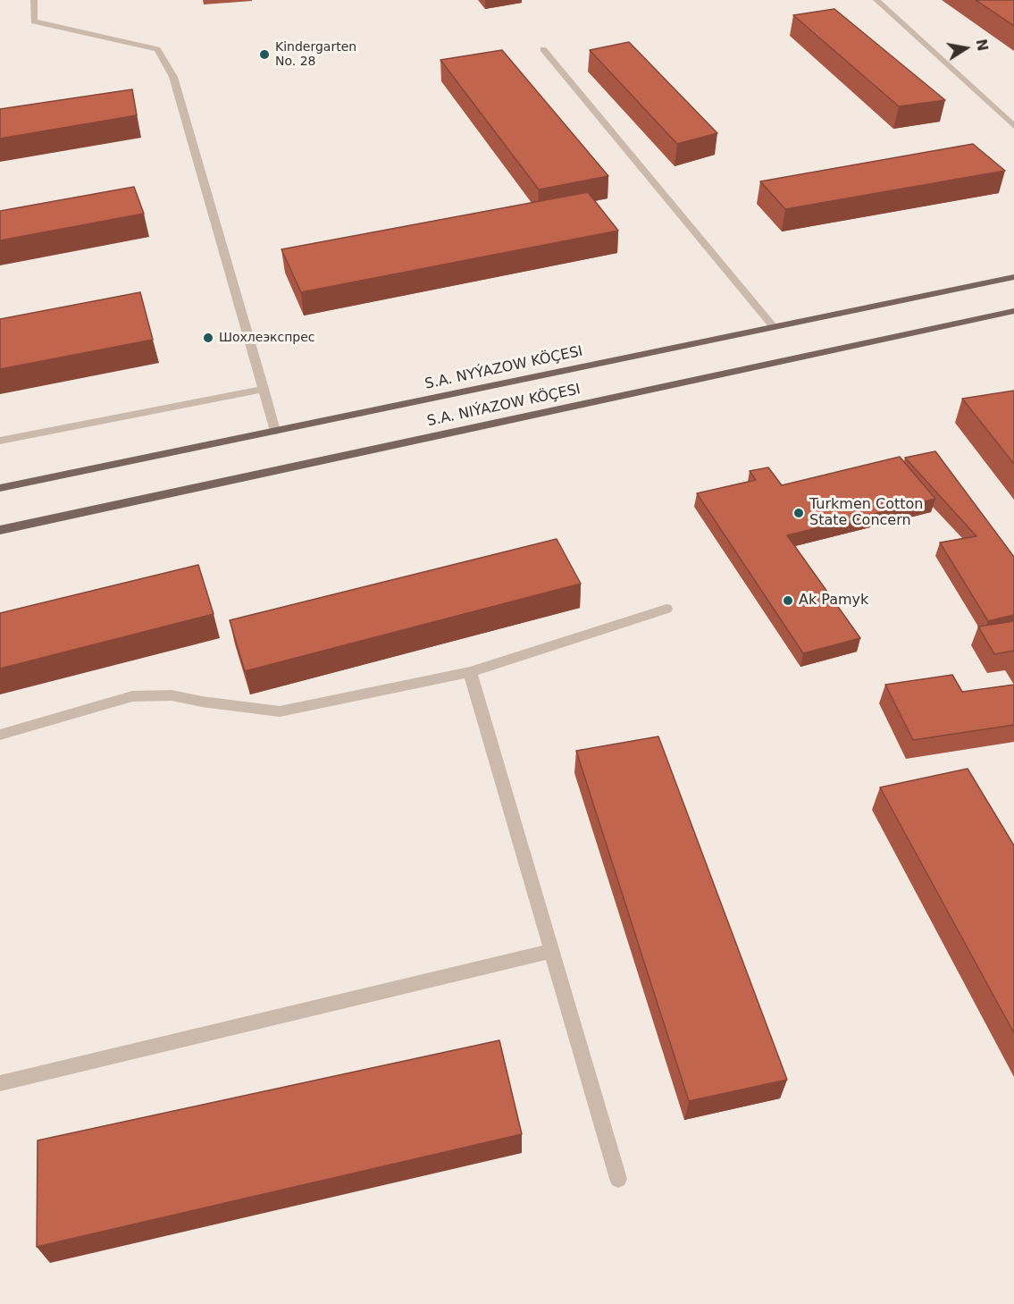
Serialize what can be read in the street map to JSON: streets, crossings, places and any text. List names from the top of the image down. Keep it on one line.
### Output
{"streets":{"main road":["S.A. NYÝAZOW KÖÇESI","S.A. NIÝAZOW KÖÇESI"]},"places":["Kindergarten No. 28","Шохлеэкспрес","Turkmen Cotton State Concern","Ak Pamyk"],"north":"right"}
